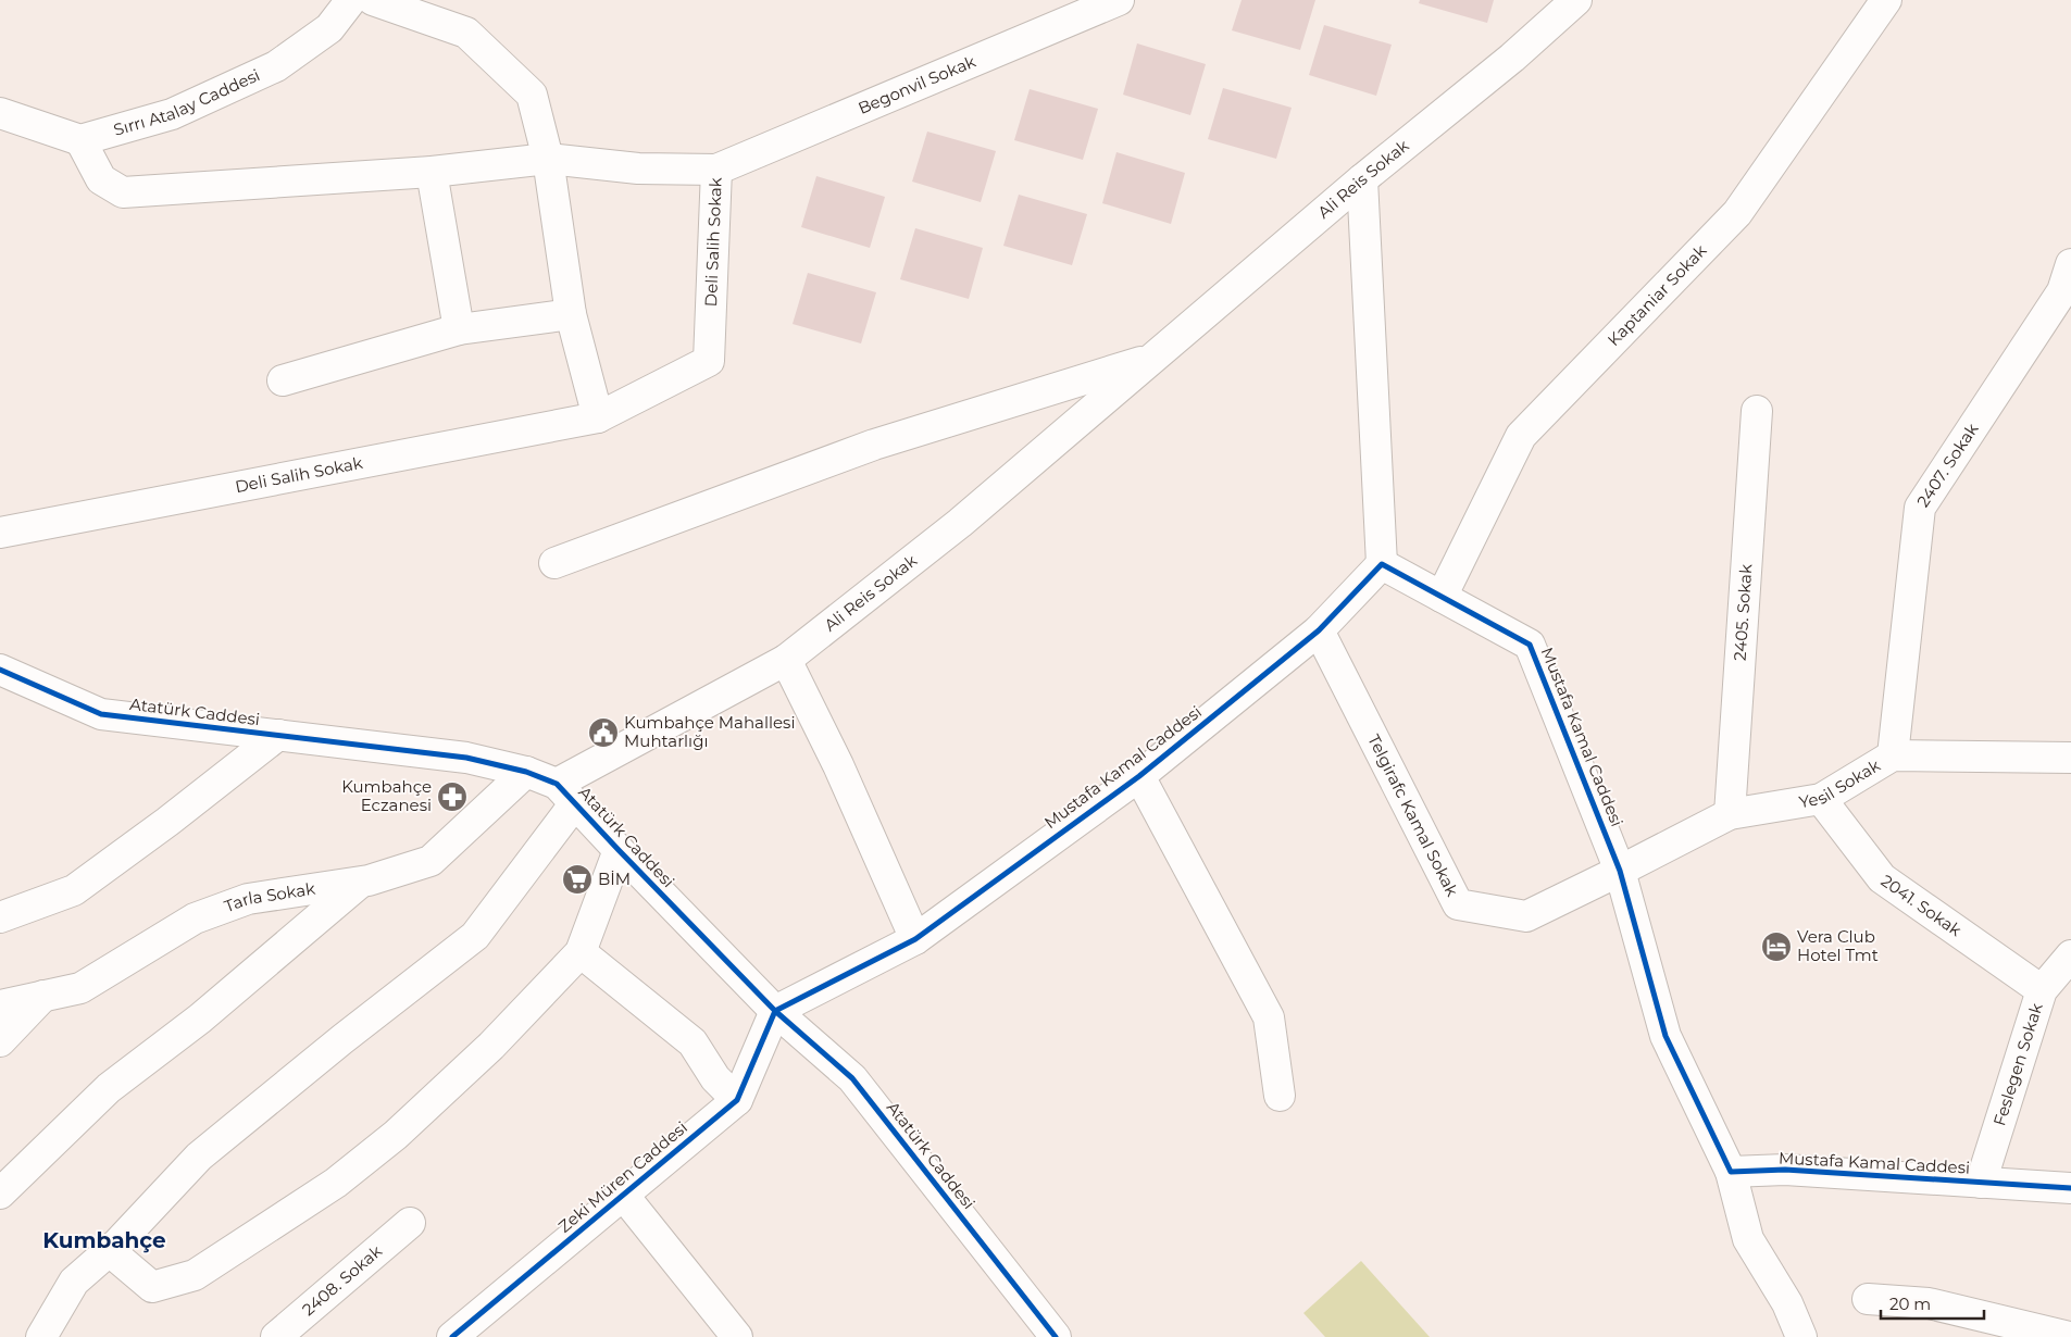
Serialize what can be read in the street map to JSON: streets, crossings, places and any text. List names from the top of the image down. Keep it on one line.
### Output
{"streets":{"street":["Begonvil Sokak","Sırrı Atalay Caddesi","Ali Reis Sokak","Deli Salih Sokak","Kaptaniar Sokak","2407. Sokak","2405. Sokak","Atatürk Caddesi","Mustafa Kamal Caddesi","Yesil Sokak","Telgirafc Kamal Sokak","Tarla Sokak","2041. Sokak","Feslegen Sokak","Zeki Müren Caddesi","2408. Sokak"]},"crossings":[["Begonvil Sokak","Deli Salih Sokak"],["Sırrı Atalay Caddesi","Deli Salih Sokak"],["Ali Reis Sokak","Atatürk Caddesi"],["Kaptaniar Sokak","Mustafa Kamal Caddesi"],["2407. Sokak","Yesil Sokak"],["2405. Sokak","Yesil Sokak"],["Atatürk Caddesi","Mustafa Kamal Caddesi"],["Atatürk Caddesi","Tarla Sokak"],["Atatürk Caddesi","Zeki Müren Caddesi"],["Mustafa Kamal Caddesi","Yesil Sokak"],["Mustafa Kamal Caddesi","Telgirafc Kamal Sokak"],["Mustafa Kamal Caddesi","Feslegen Sokak"],["Mustafa Kamal Caddesi","Zeki Müren Caddesi"],["Yesil Sokak","Telgirafc Kamal Sokak"],["Yesil Sokak","2041. Sokak"],["2041. Sokak","Feslegen Sokak"]],"districts":["Kumbahçe"],"places":{"public building":["Kumbahçe Mahallesi Muhtarlığı"],"pharmacy":["Kumbahçe Eczanesi"],"supermarket":["BİM"],"hotel":["Vera Club Hotel Tmt"]},"scale_bar":"20 m"}
